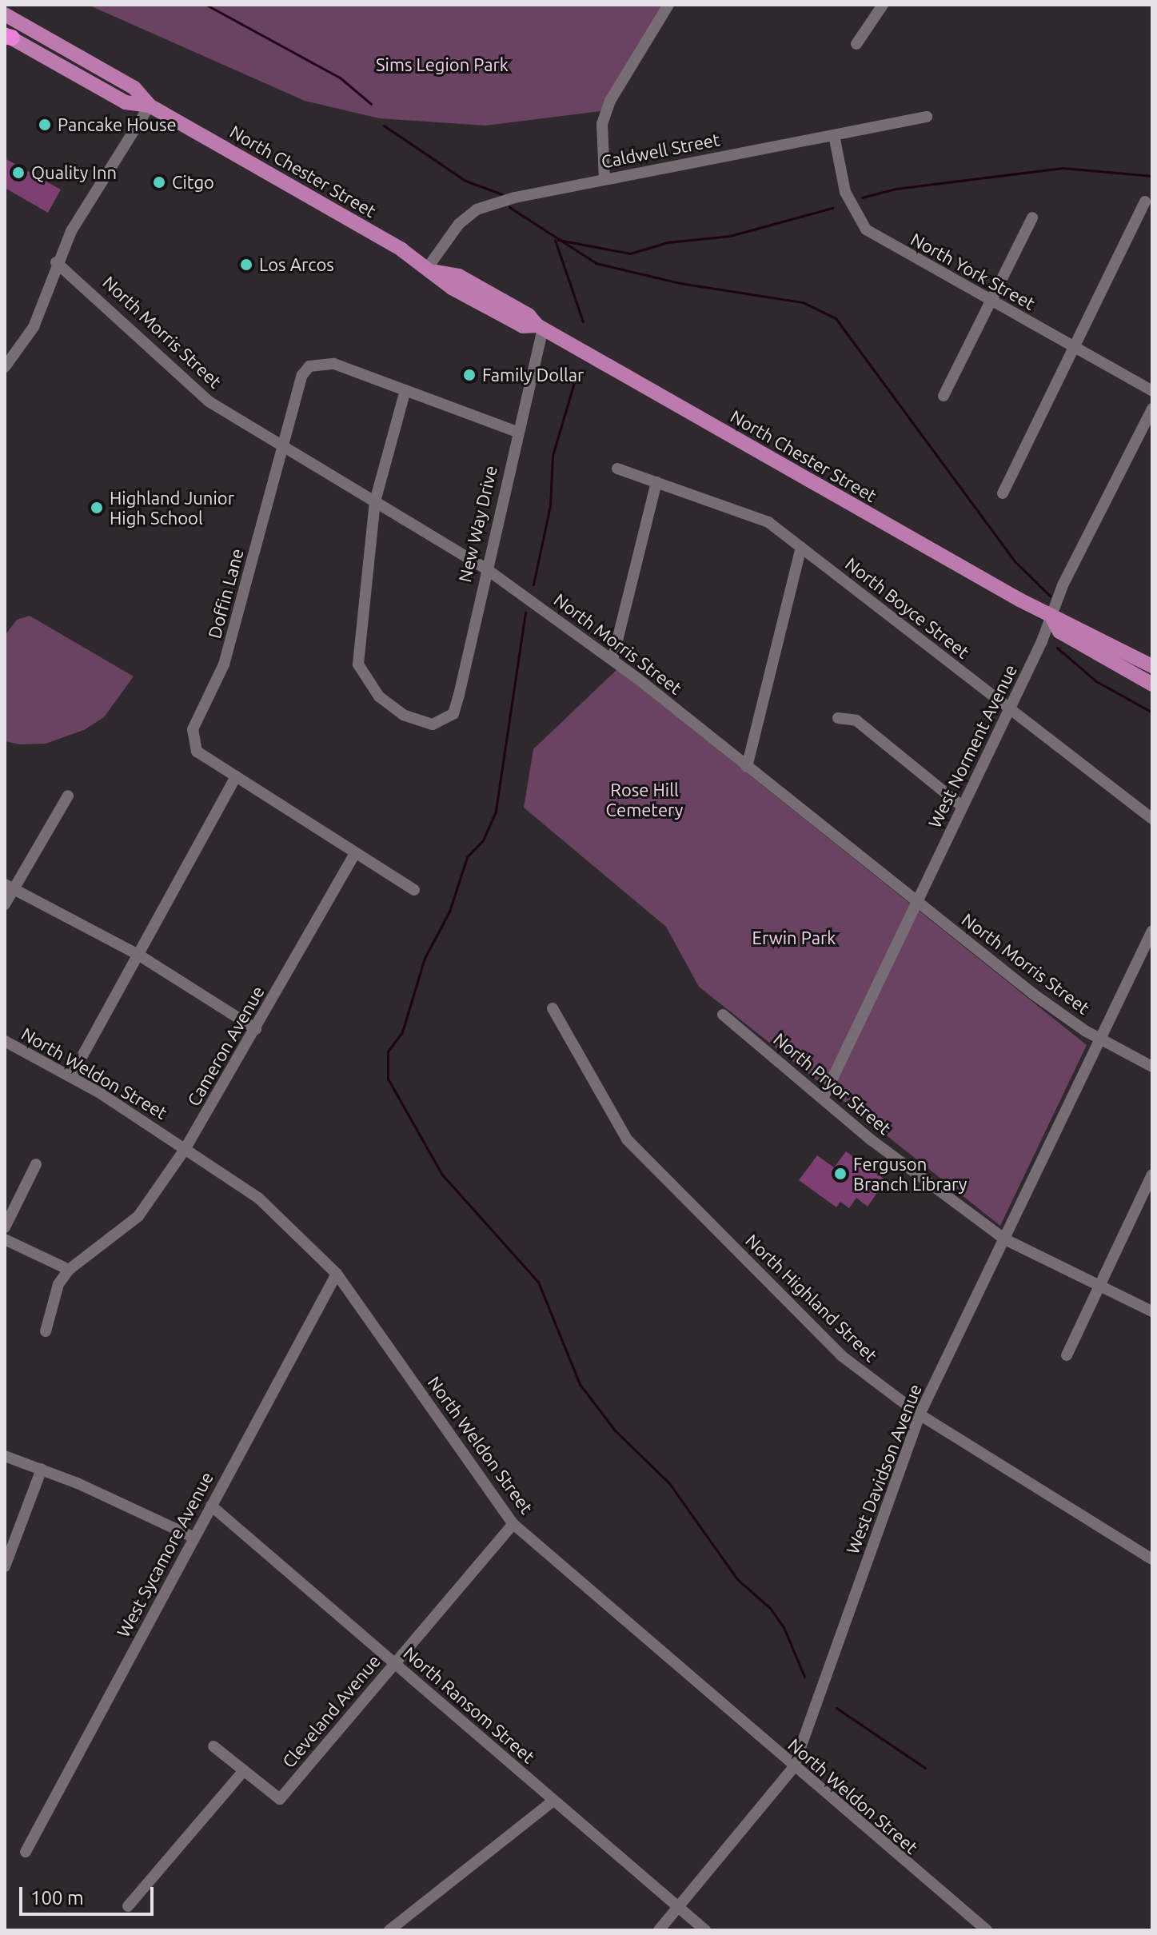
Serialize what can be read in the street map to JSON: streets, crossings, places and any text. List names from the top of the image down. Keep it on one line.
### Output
{"streets":{"main road":["North Chester Street"],"street":["Caldwell Street","North York Street","North Morris Street","New Way Drive","Doffin Lane","North Boyce Street","West Norment Avenue","Cameron Avenue","North Weldon Street","North Pryor Street","North Highland Street","West Davidson Avenue","West Sycamore Avenue","North Ransom Street","Cleveland Avenue"]},"crossings":[["Caldwell Street","North Chester Street"],["Caldwell Street","North York Street"],["North Chester Street","New Way Drive"],["North Chester Street","West Norment Avenue"],["North Morris Street","New Way Drive"],["North Morris Street","Doffin Lane"],["North Morris Street","West Norment Avenue"],["North Morris Street","West Davidson Avenue"],["North Boyce Street","West Norment Avenue"],["West Norment Avenue","North Pryor Street"],["Cameron Avenue","North Weldon Street"],["North Weldon Street","West Davidson Avenue"],["North Weldon Street","West Sycamore Avenue"],["North Weldon Street","Cleveland Avenue"],["North Pryor Street","West Davidson Avenue"],["North Highland Street","West Davidson Avenue"],["West Davidson Avenue","North Ransom Street"],["West Sycamore Avenue","North Ransom Street"],["North Ransom Street","Cleveland Avenue"]],"parks":["Sims Legion Park","Rose Hill Cemetery","Erwin Park"],"places":["Pancake House","Quality Inn","Citgo","Los Arcos","Family Dollar","Highland Junior High School","Ferguson Branch Library"],"scale_bar":"100 m"}
